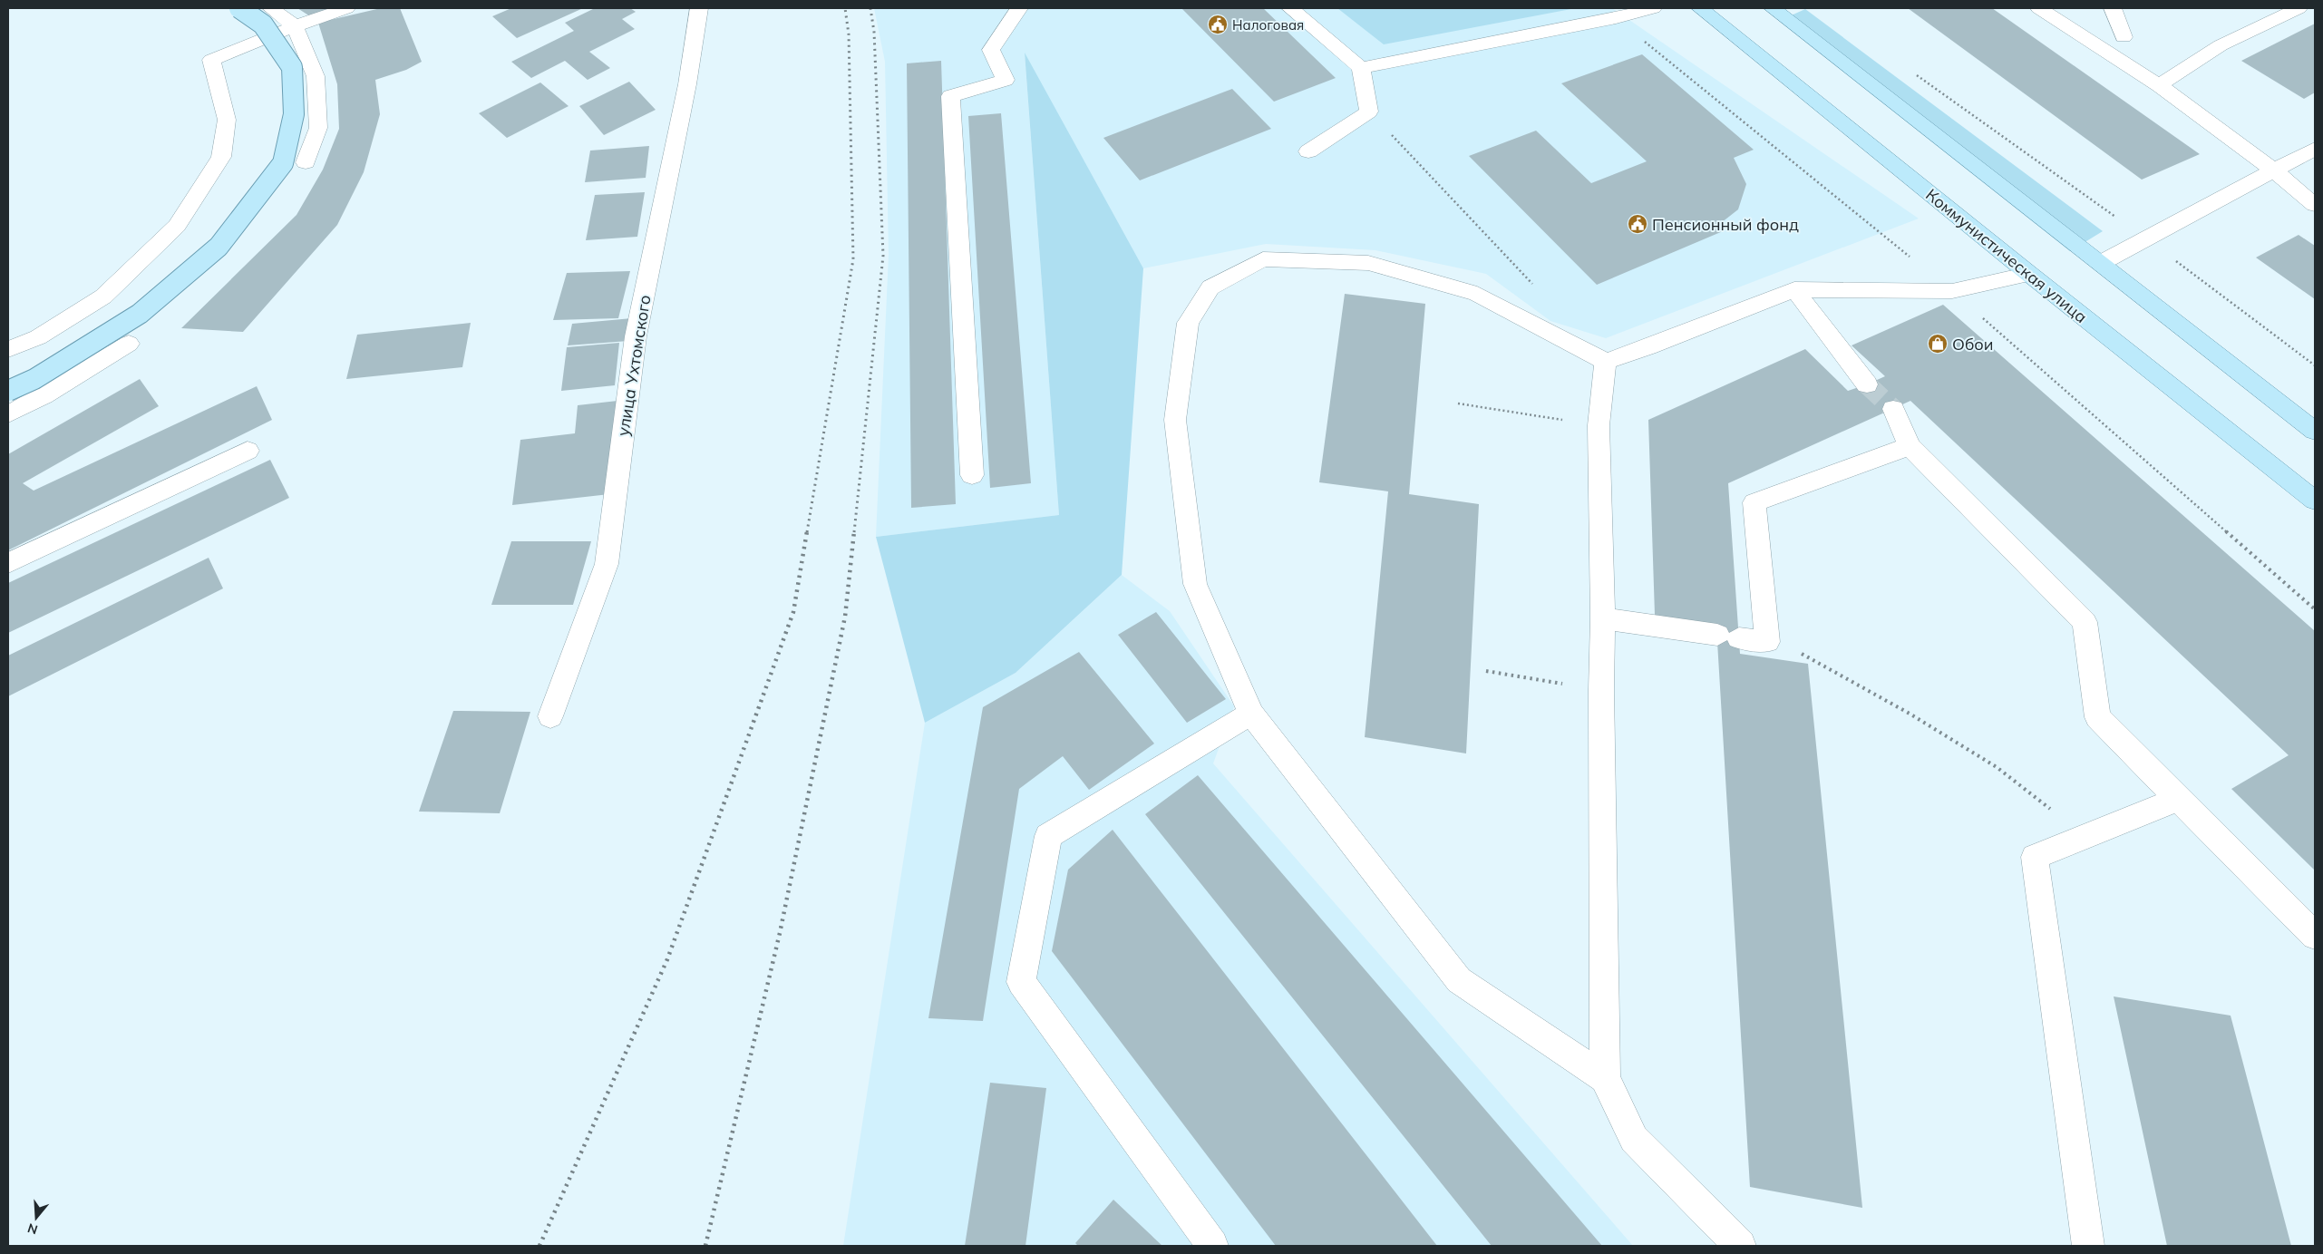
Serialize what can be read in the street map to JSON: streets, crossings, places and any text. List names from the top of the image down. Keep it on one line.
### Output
{"streets":{"main road":["Коммунистическая улица"],"street":["улица Ухтомского"]},"places":{"public building":["Налоговая","Пенсионный фонд"],"shop":["Обои"]},"north":"bottom"}
